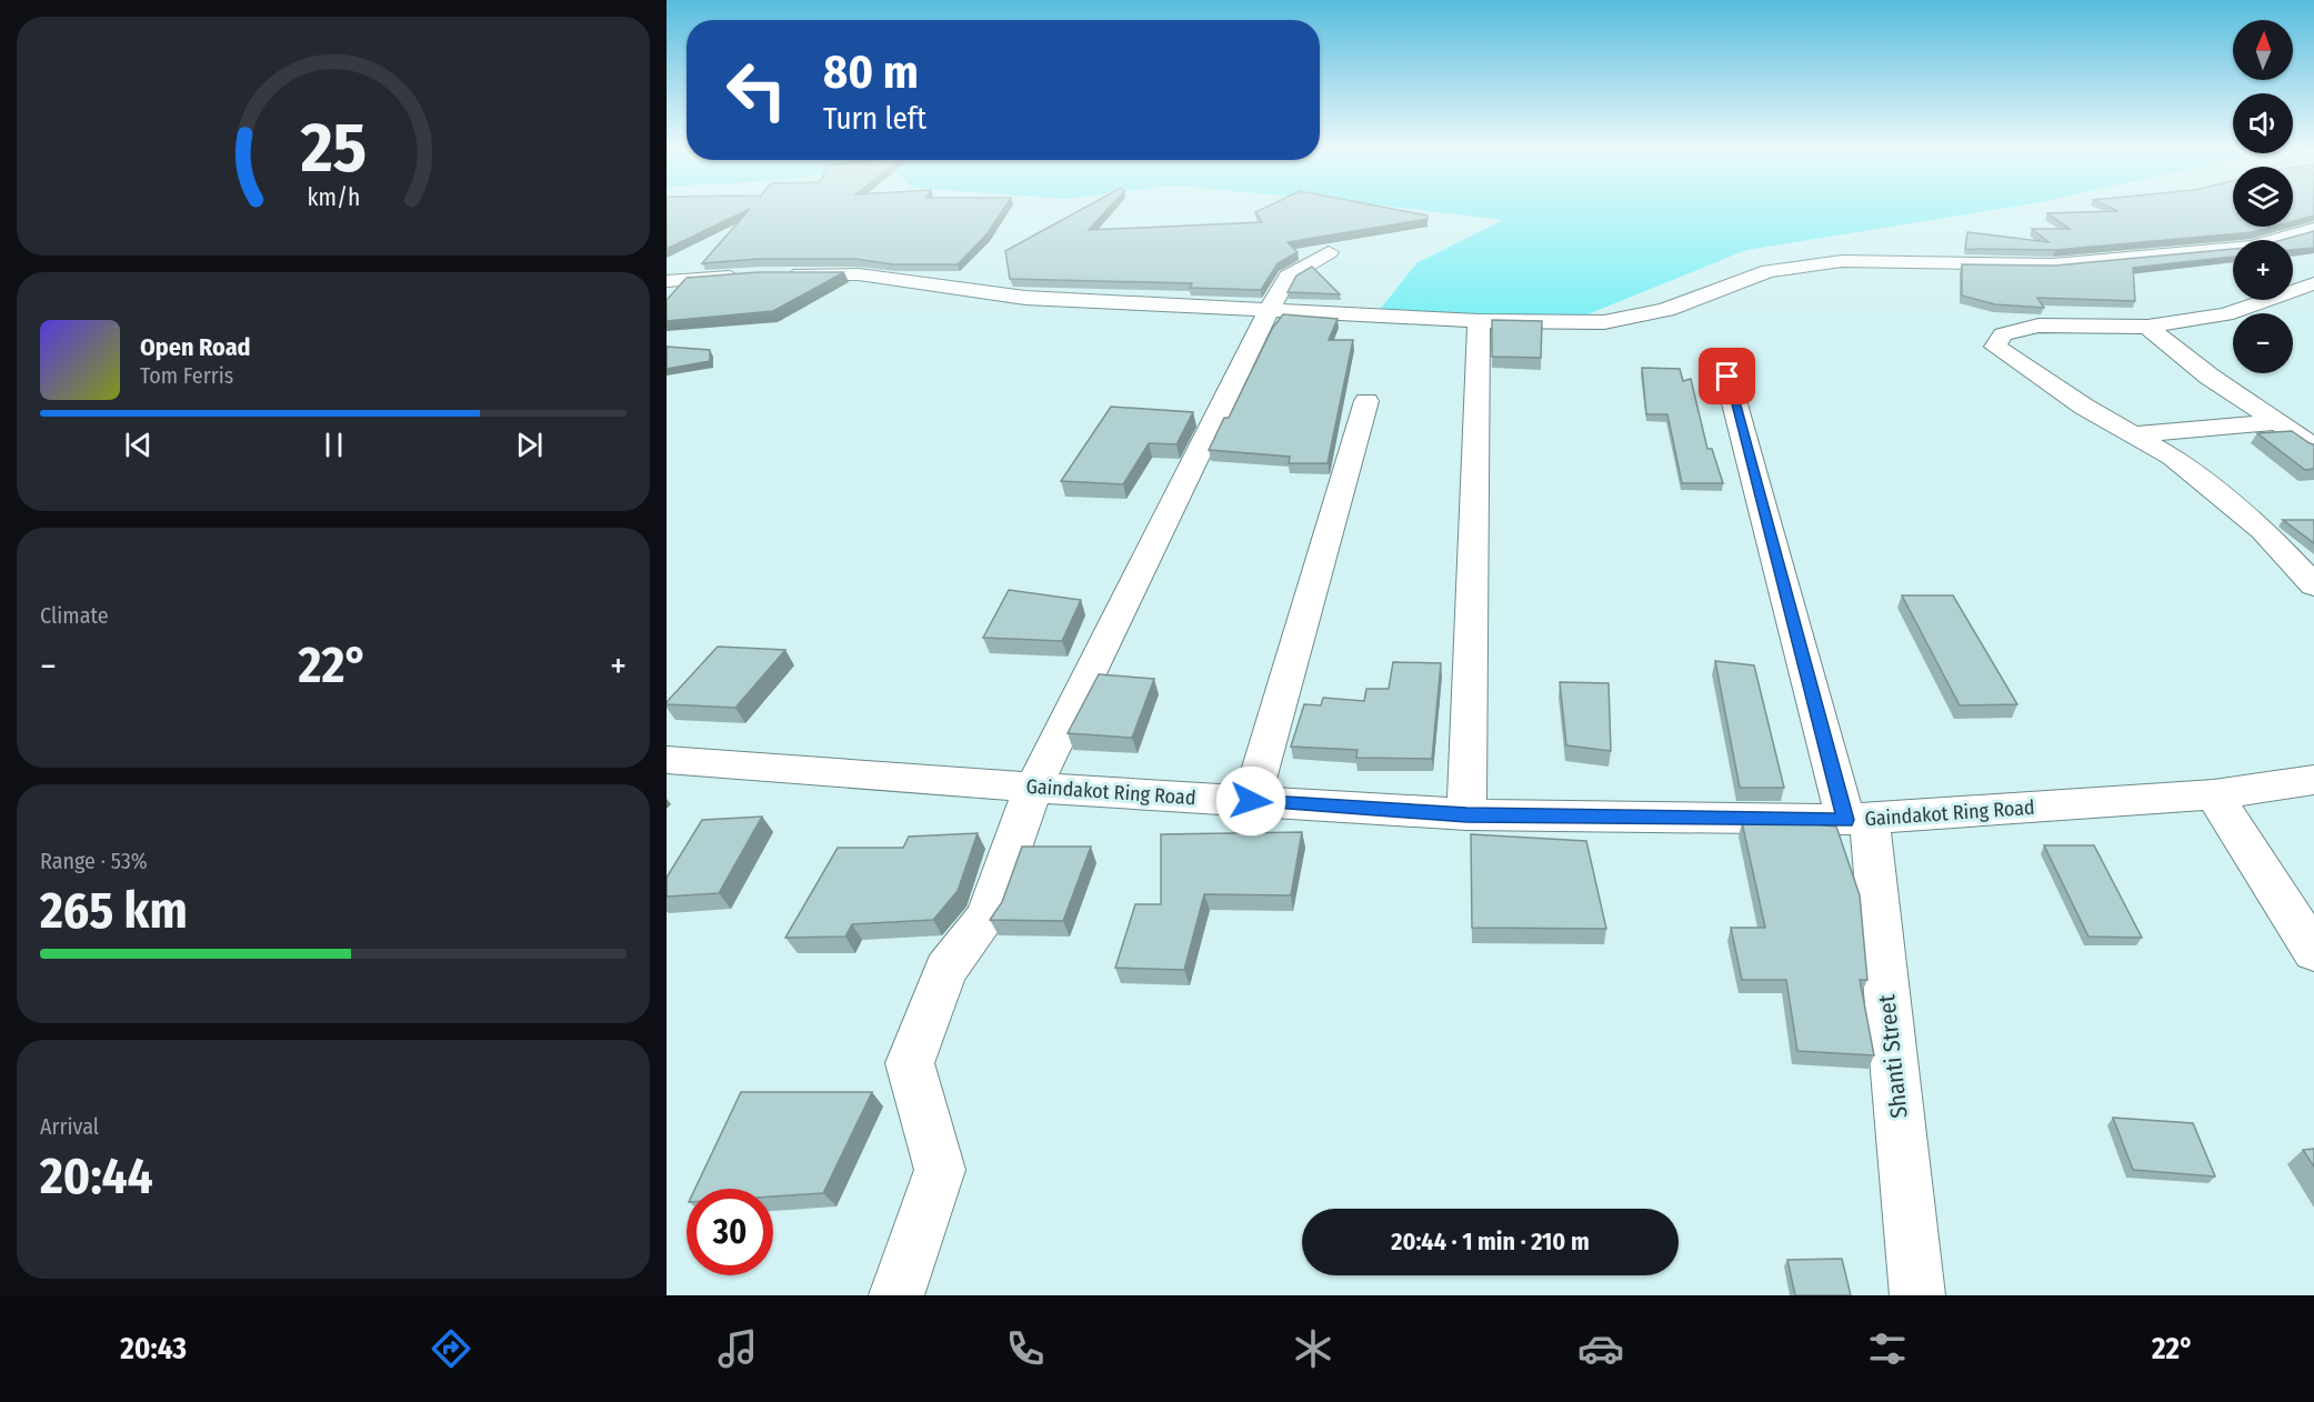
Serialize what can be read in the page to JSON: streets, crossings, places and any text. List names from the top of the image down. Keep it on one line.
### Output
{"streets":{"street":["Gaindakot Ring Road","Shanti Street"]},"crossings":[["Gaindakot Ring Road","Shanti Street"]],"north":"top","page":{"map_buttons":["+","−"],"turn":["80 m","Turn left"],"song":["Open Road","Tom Ferris"],"tile":["Climate",["Range · 53%","265 km"],["Arrival","20:44"]],"heat":["−","22°","+"],"limit":"30","trip":"20:44 · 1 min · 210 m","tabs":["20:43","22°"],"gauge":["25","km/h"]}}
